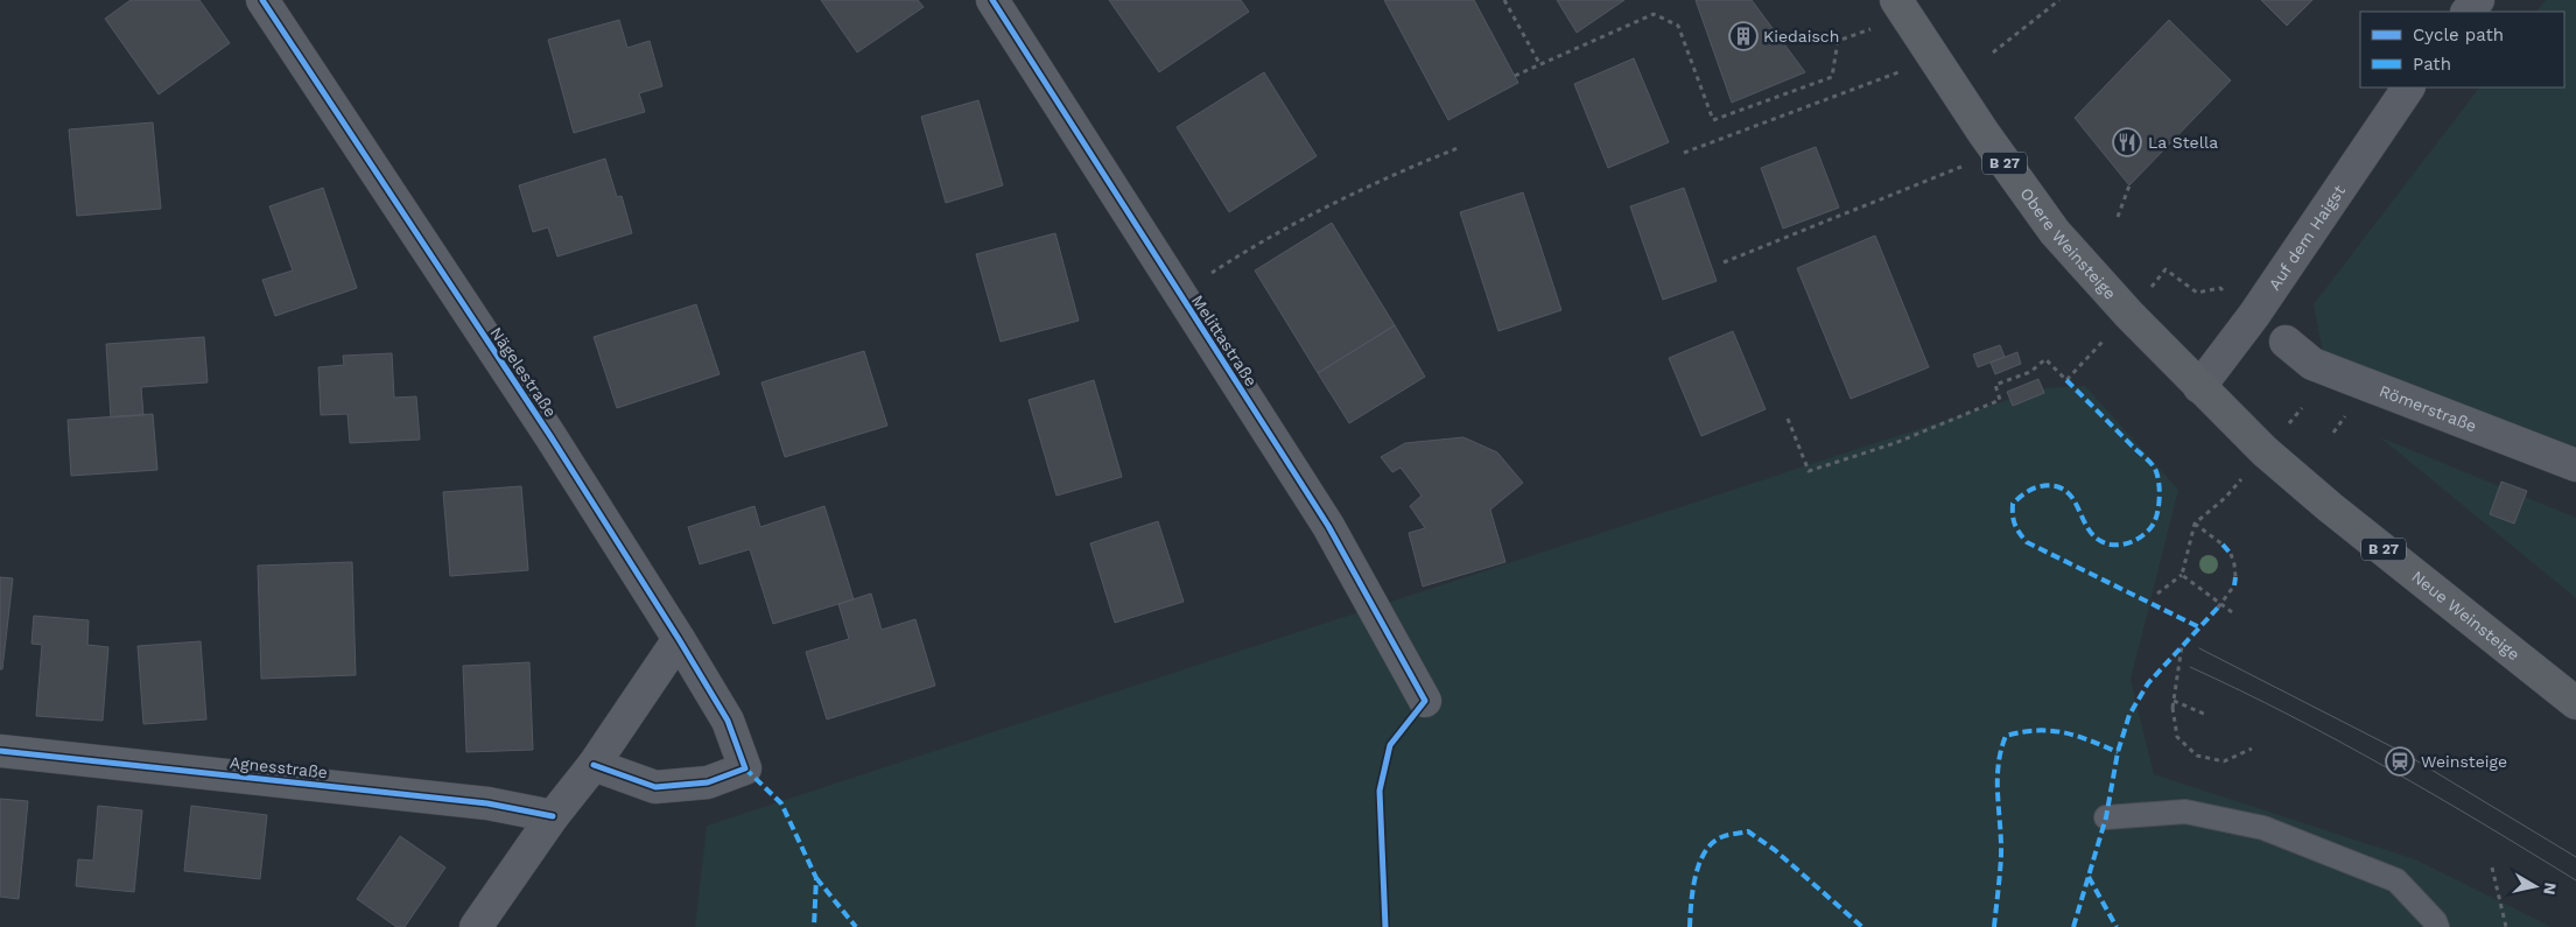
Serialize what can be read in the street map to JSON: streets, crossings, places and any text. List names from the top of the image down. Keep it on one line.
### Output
{"streets":{"main road":["B 27","Obere Weinsteige","Neue Weinsteige"],"street":["Auf dem Haigst","Melittastraße","Nägelestraße","Römerstraße","Agnesstraße"]},"crossings":[["Auf dem Haigst","Obere Weinsteige"],["Auf dem Haigst","Neue Weinsteige"],["Obere Weinsteige","Neue Weinsteige"]],"places":{"building":["Kiedaisch"],"restaurant":["La Stella"],"station":["Weinsteige"]},"legend":["Cycle path","Path"],"north":"right"}
